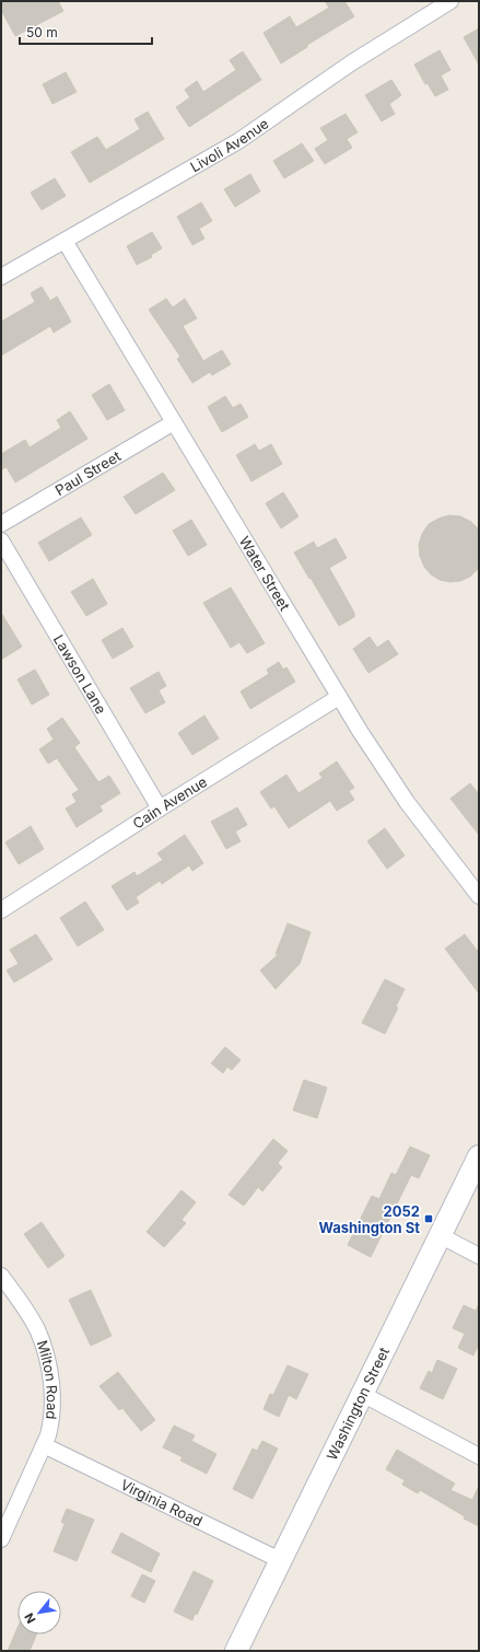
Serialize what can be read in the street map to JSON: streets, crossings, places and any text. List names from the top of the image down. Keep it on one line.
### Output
{"streets":{"main road":["Washington Street"],"street":["Livoli Avenue","Paul Street","Water Street","Lawson Lane","Cain Avenue","Milton Road","Virginia Road"]},"crossings":[["Livoli Avenue","Water Street"],["Paul Street","Water Street"],["Water Street","Cain Avenue"],["Lawson Lane","Cain Avenue"],["Milton Road","Virginia Road"],["Washington Street","Virginia Road"]],"places":{"transit":["2052 Washington St"]},"scale_bar":"50 m","north":"bottom left"}
